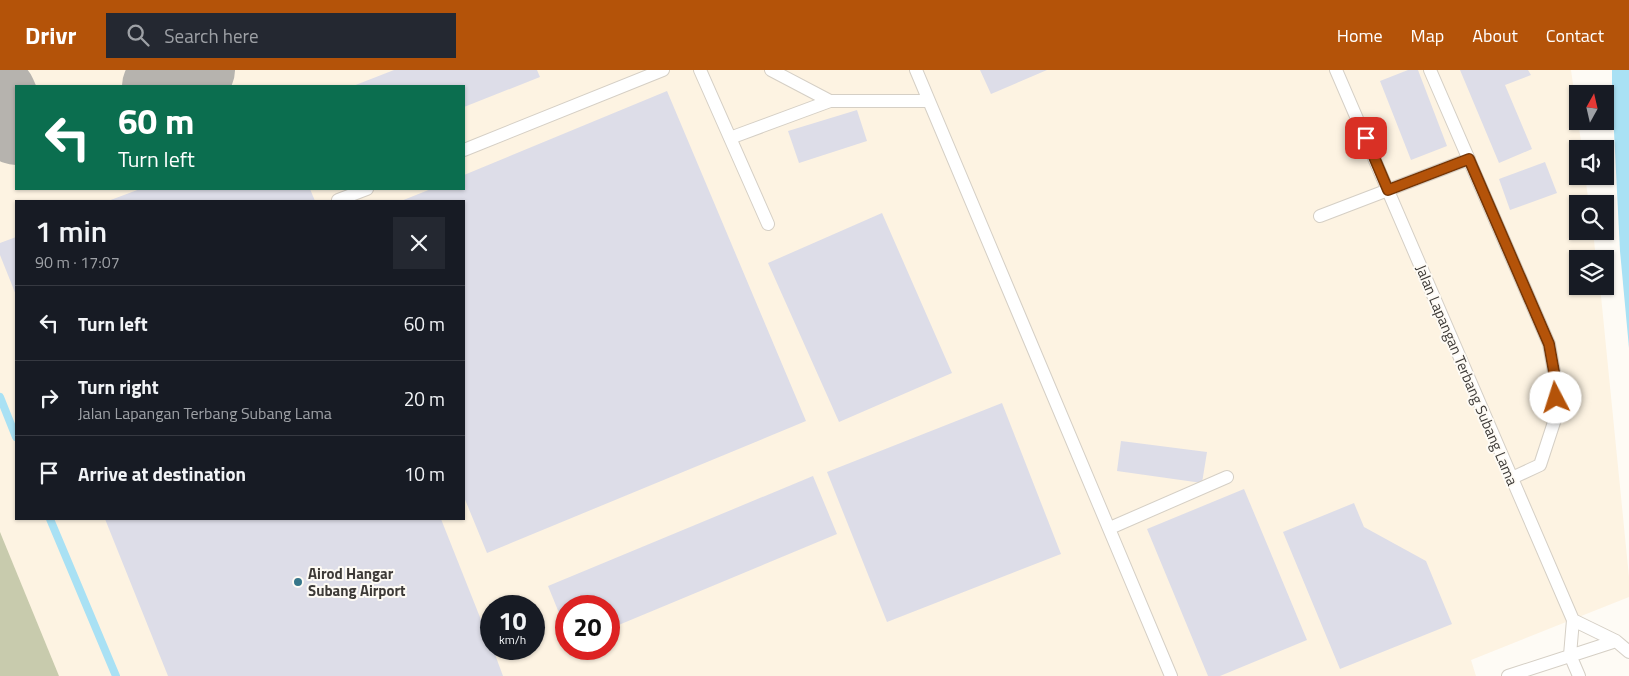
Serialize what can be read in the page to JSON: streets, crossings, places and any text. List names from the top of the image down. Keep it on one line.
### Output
{"streets":{"lane":["Jalan Lapangan Terbang Subang Lama"]},"places":["Airod Hangar Subang Airport"],"north":"top","page":{"header":"Drivr","search":"Search here","nav":["Home","Map","About","Contact"],"turn":["60 m","Turn left"],"heading":["1 min","90 m · 17:07"],"list":[{"name":"Turn left","value":"60 m"},{"name":"Turn right","note":"Jalan Lapangan Terbang Subang Lama","value":"20 m"},{"name":"Arrive at destination","value":"10 m"}],"speed":"10 km/h","limit":"20"}}
